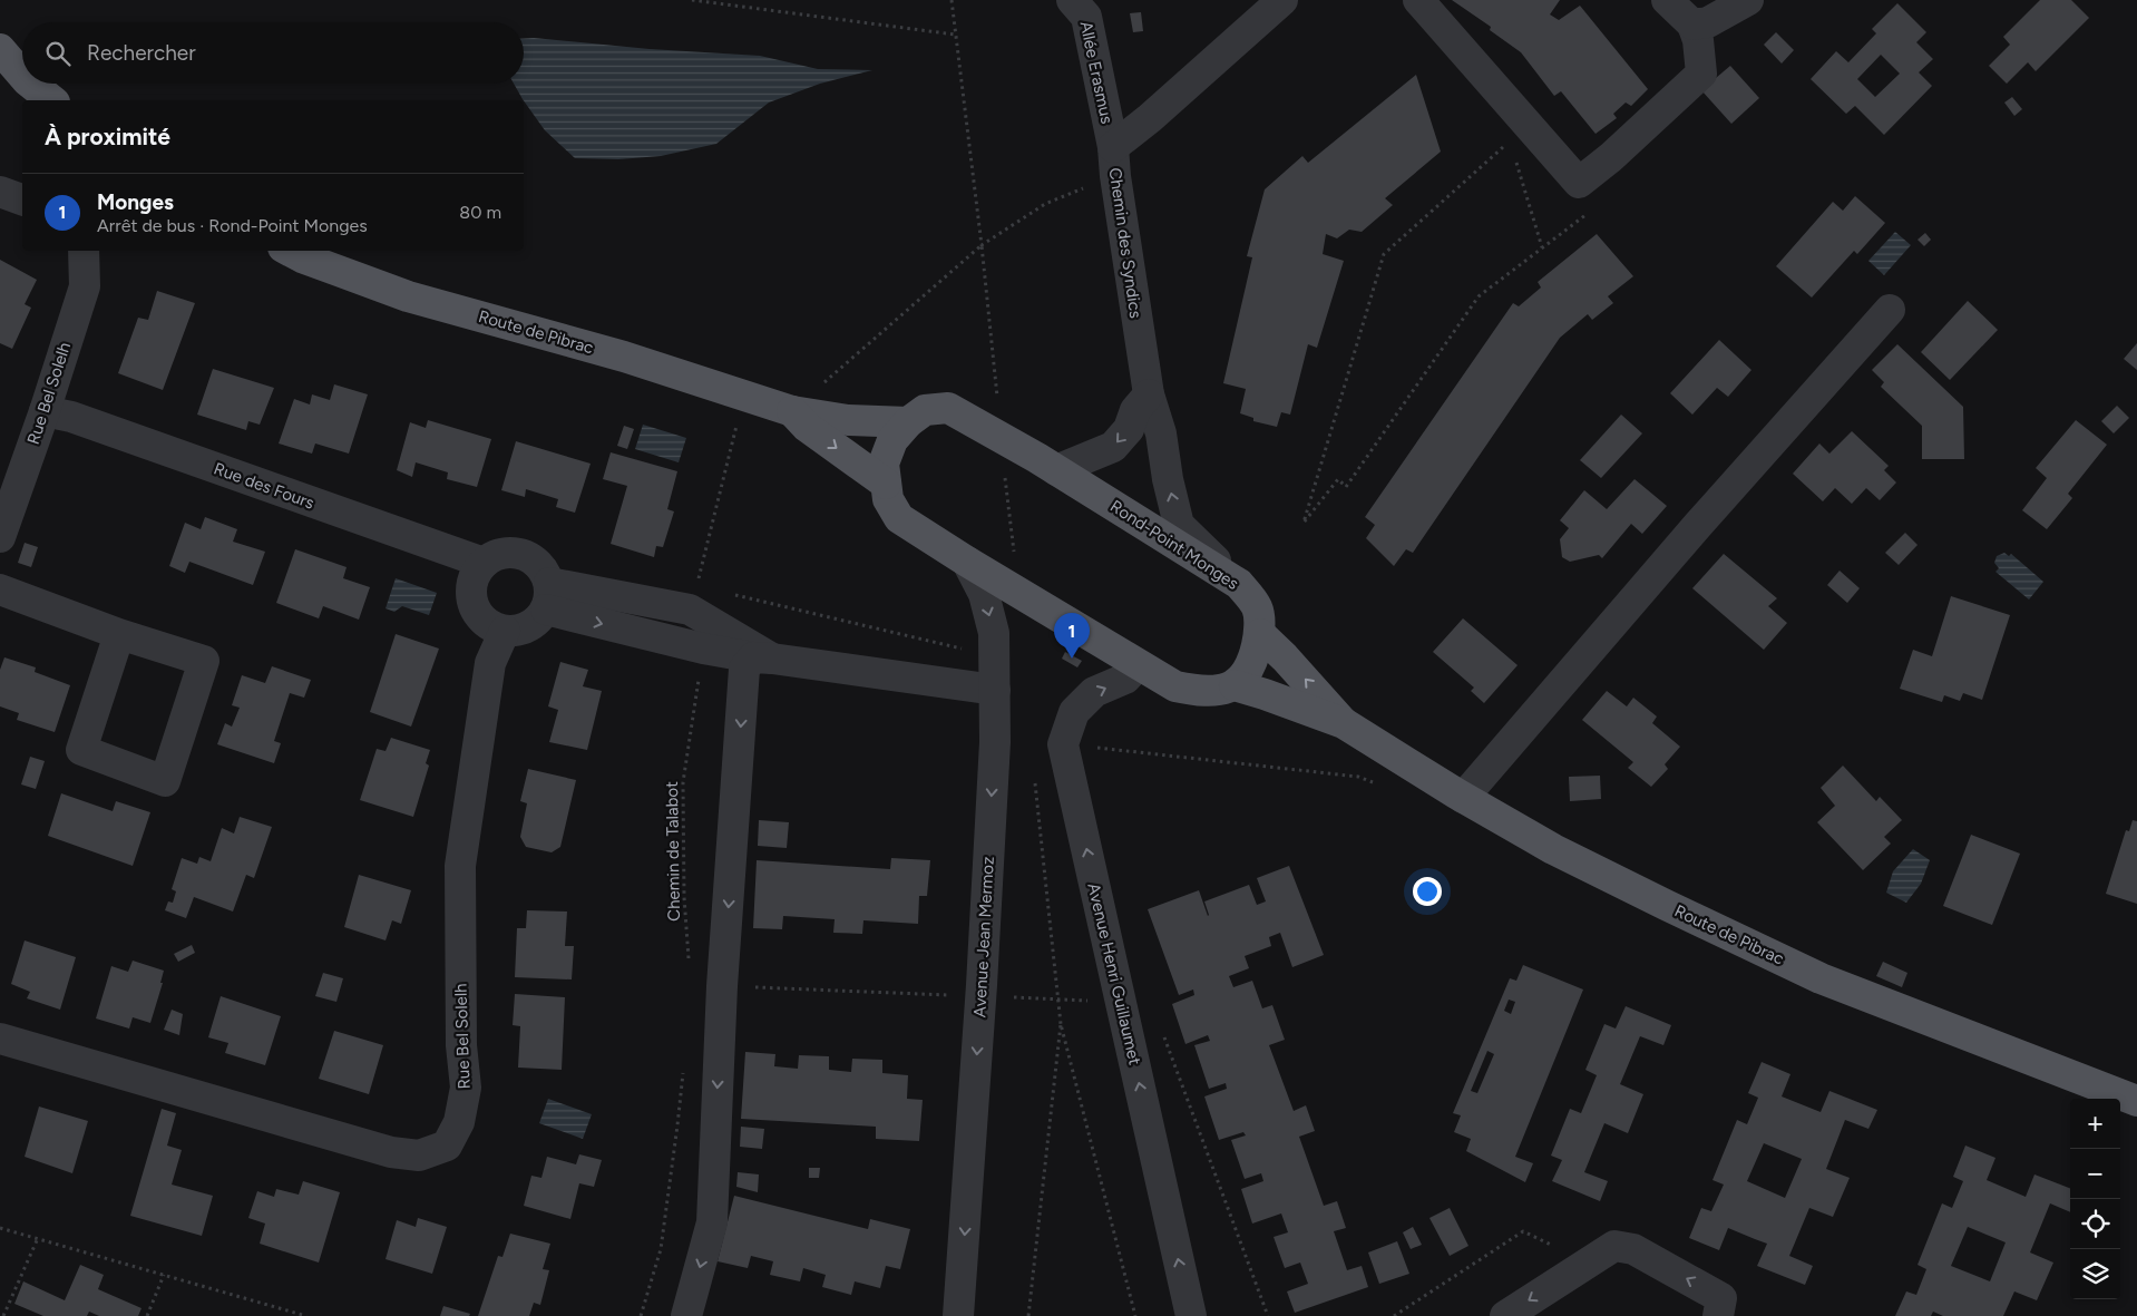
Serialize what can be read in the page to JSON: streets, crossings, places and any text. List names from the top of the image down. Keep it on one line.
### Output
{"streets":{"main road":["Route de Pibrac","Rond-Point Monges"],"street":["Allée Erasmus","Chemin des Syndics","Rue Bel Solelh","Rue des Fours","Avenue Jean Mermoz","Avenue Henri Guillaumet"],"path":["Chemin de Talabot"]},"crossings":[["Allée Erasmus","Chemin des Syndics"],["Chemin des Syndics","Rond-Point Monges"],["Route de Pibrac","Rond-Point Monges"],["Rue Bel Solelh","Rue des Fours"],["Rond-Point Monges","Avenue Jean Mermoz"]],"one_way":["Avenue Henri Guillaumet"],"page":{"search":"Rechercher","heading":"À proximité","list":[{"mark":"1","name":"Monges","note":"Arrêt de bus · Rond-Point Monges","value":"80 m"}],"pins":"1","map_buttons":["+","−"]}}
